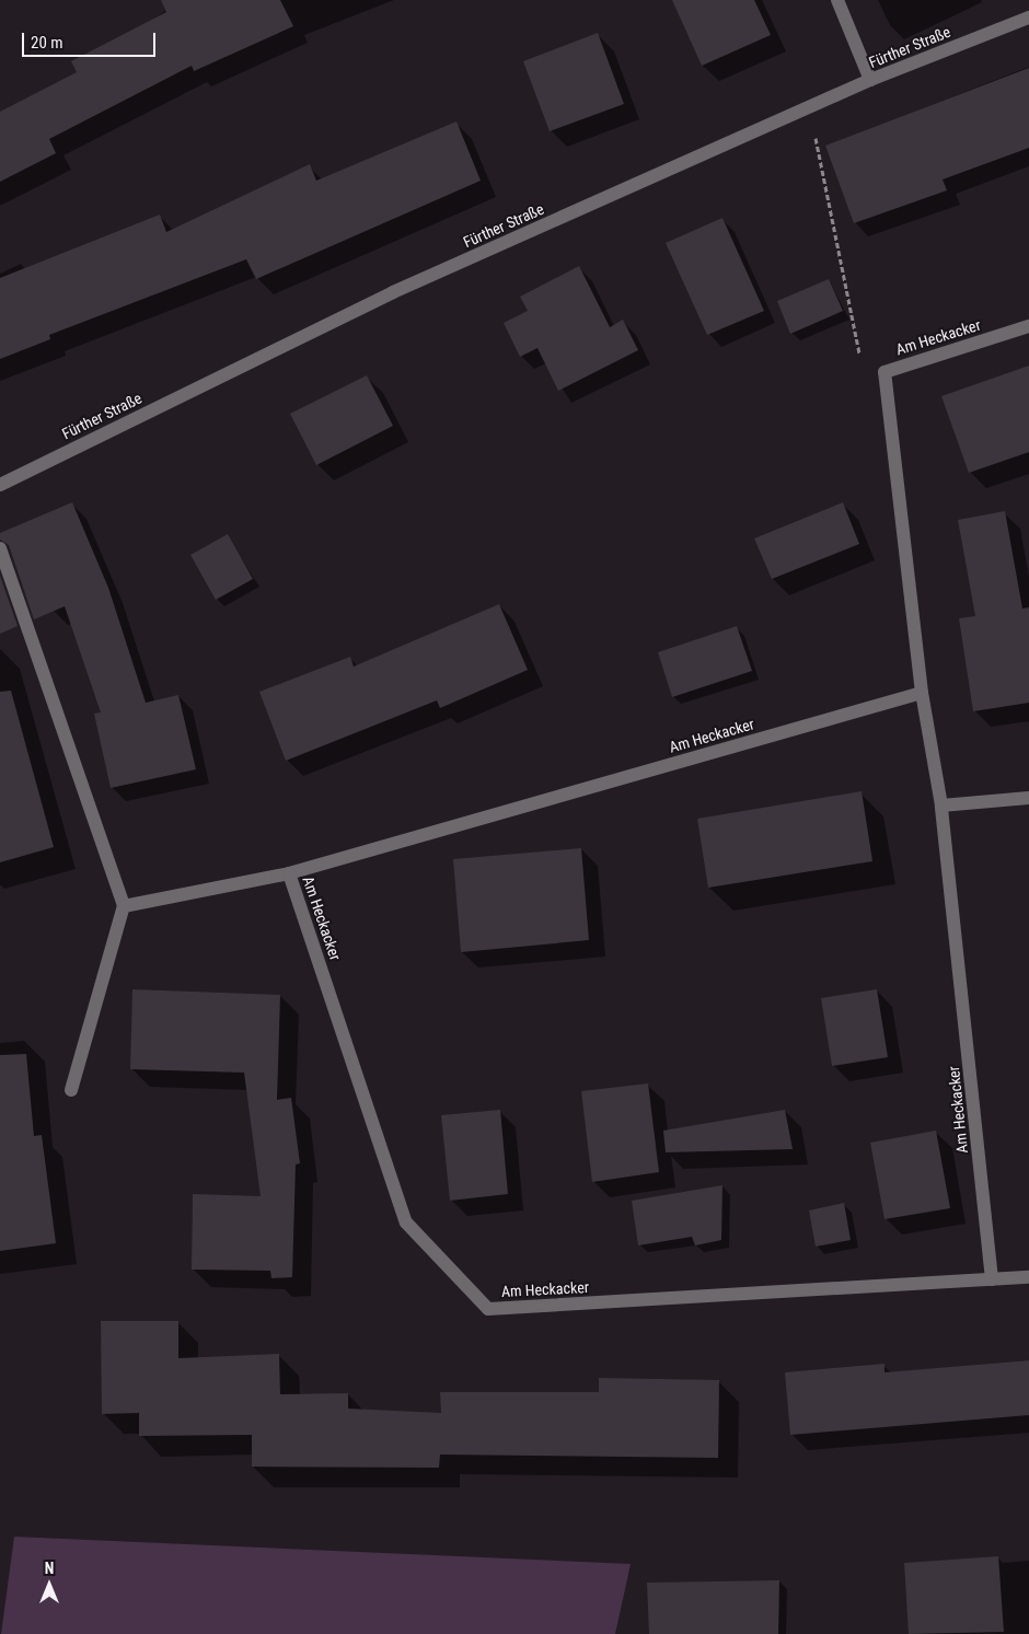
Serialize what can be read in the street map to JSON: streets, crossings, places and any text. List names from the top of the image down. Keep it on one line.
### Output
{"streets":{"street":["Fürther Straße","Am Heckacker"]},"scale_bar":"20 m","north":"top"}
